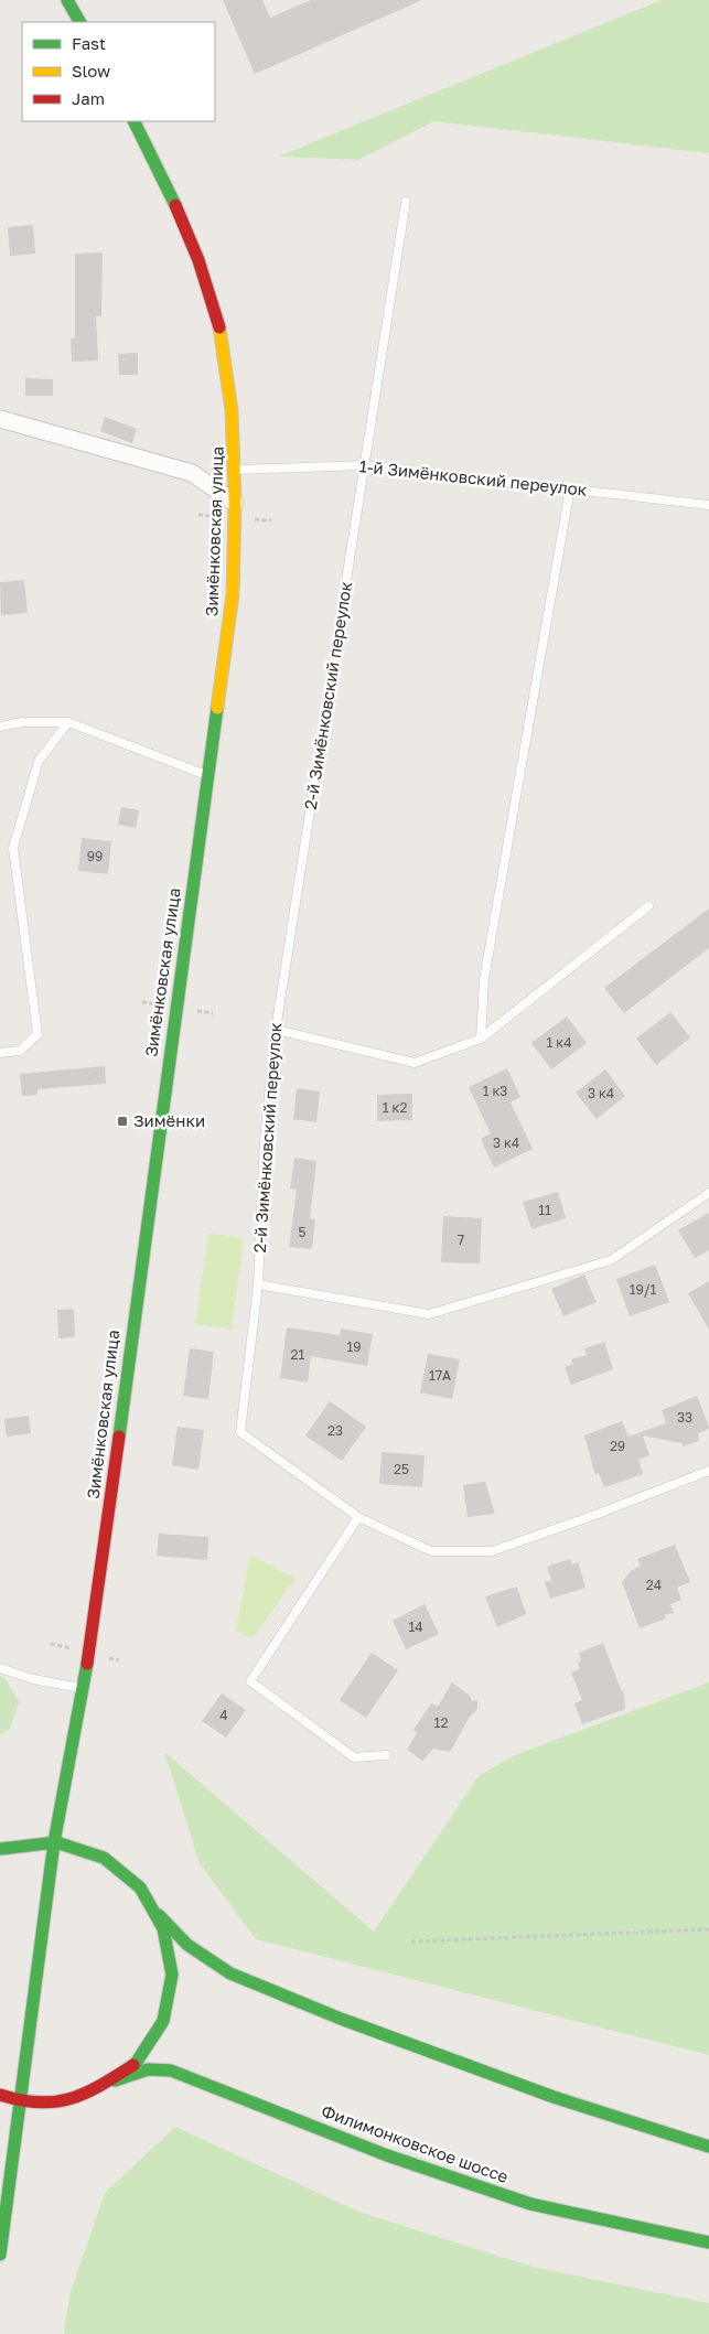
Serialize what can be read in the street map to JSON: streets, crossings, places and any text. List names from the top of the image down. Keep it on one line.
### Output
{"streets":{"main road":["Зимёнковская улица","Филимонковское шоссе"],"lane":["1-й Зимёнковский переулок","2-й Зимёнковский переулок"]},"crossings":[["1-й Зимёнковский переулок","Зимёнковская улица"],["1-й Зимёнковский переулок","2-й Зимёнковский переулок"],["Зимёнковская улица","Филимонковское шоссе"]],"places":{"transit":["Зимёнки"]},"house_numbers":["99","1 к4","1 к3","3 к4","1 к2","3 к4","11","5","7","19/1","19","21","17А","33","23","29","25","24","14","4","12"],"legend":["Fast","Slow","Jam"]}
